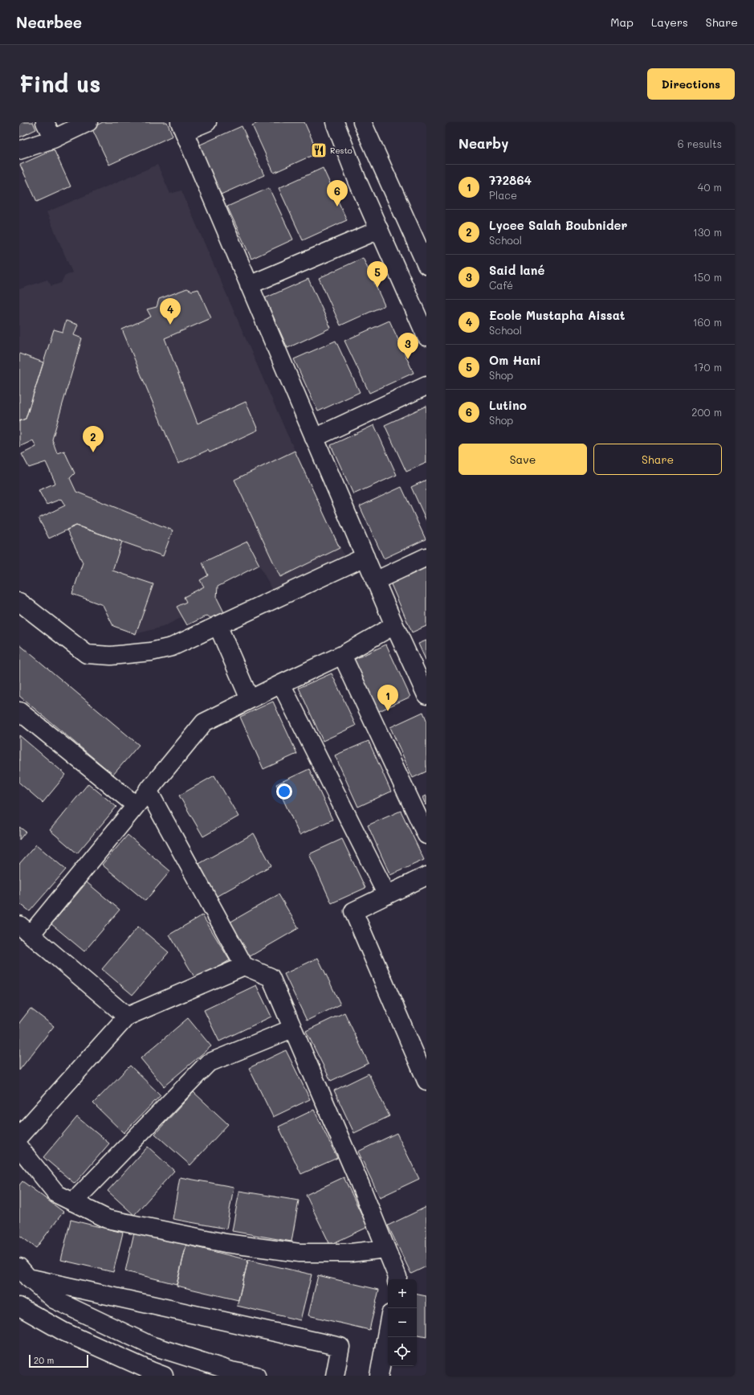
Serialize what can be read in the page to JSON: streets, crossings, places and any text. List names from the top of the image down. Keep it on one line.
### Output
{"places":{"restaurant":["Resto"]},"scale_bar":"20 m","page":{"header":"Nearbee","nav":["Map","Layers","Share"],"buttons":["Directions",["Save","Share"]],"title":"Find us","heading":["Nearby","6 results"],"list":[{"mark":"1","name":"772864","note":"Place","value":"40 m"},{"mark":"2","name":"Lycee Salah Boubnider","note":"School","value":"130 m"},{"mark":"3","name":"Said lané","note":"Café","value":"150 m"},{"mark":"4","name":"Ecole Mustapha Aissat","note":"School","value":"160 m"},{"mark":"5","name":"Om Hani","note":"Shop","value":"170 m"},{"mark":"6","name":"Lutino","note":"Shop","value":"200 m"}],"pins":["6","5","4","3","2","1"],"map_buttons":["+","−"],"scale":"20 m"}}
